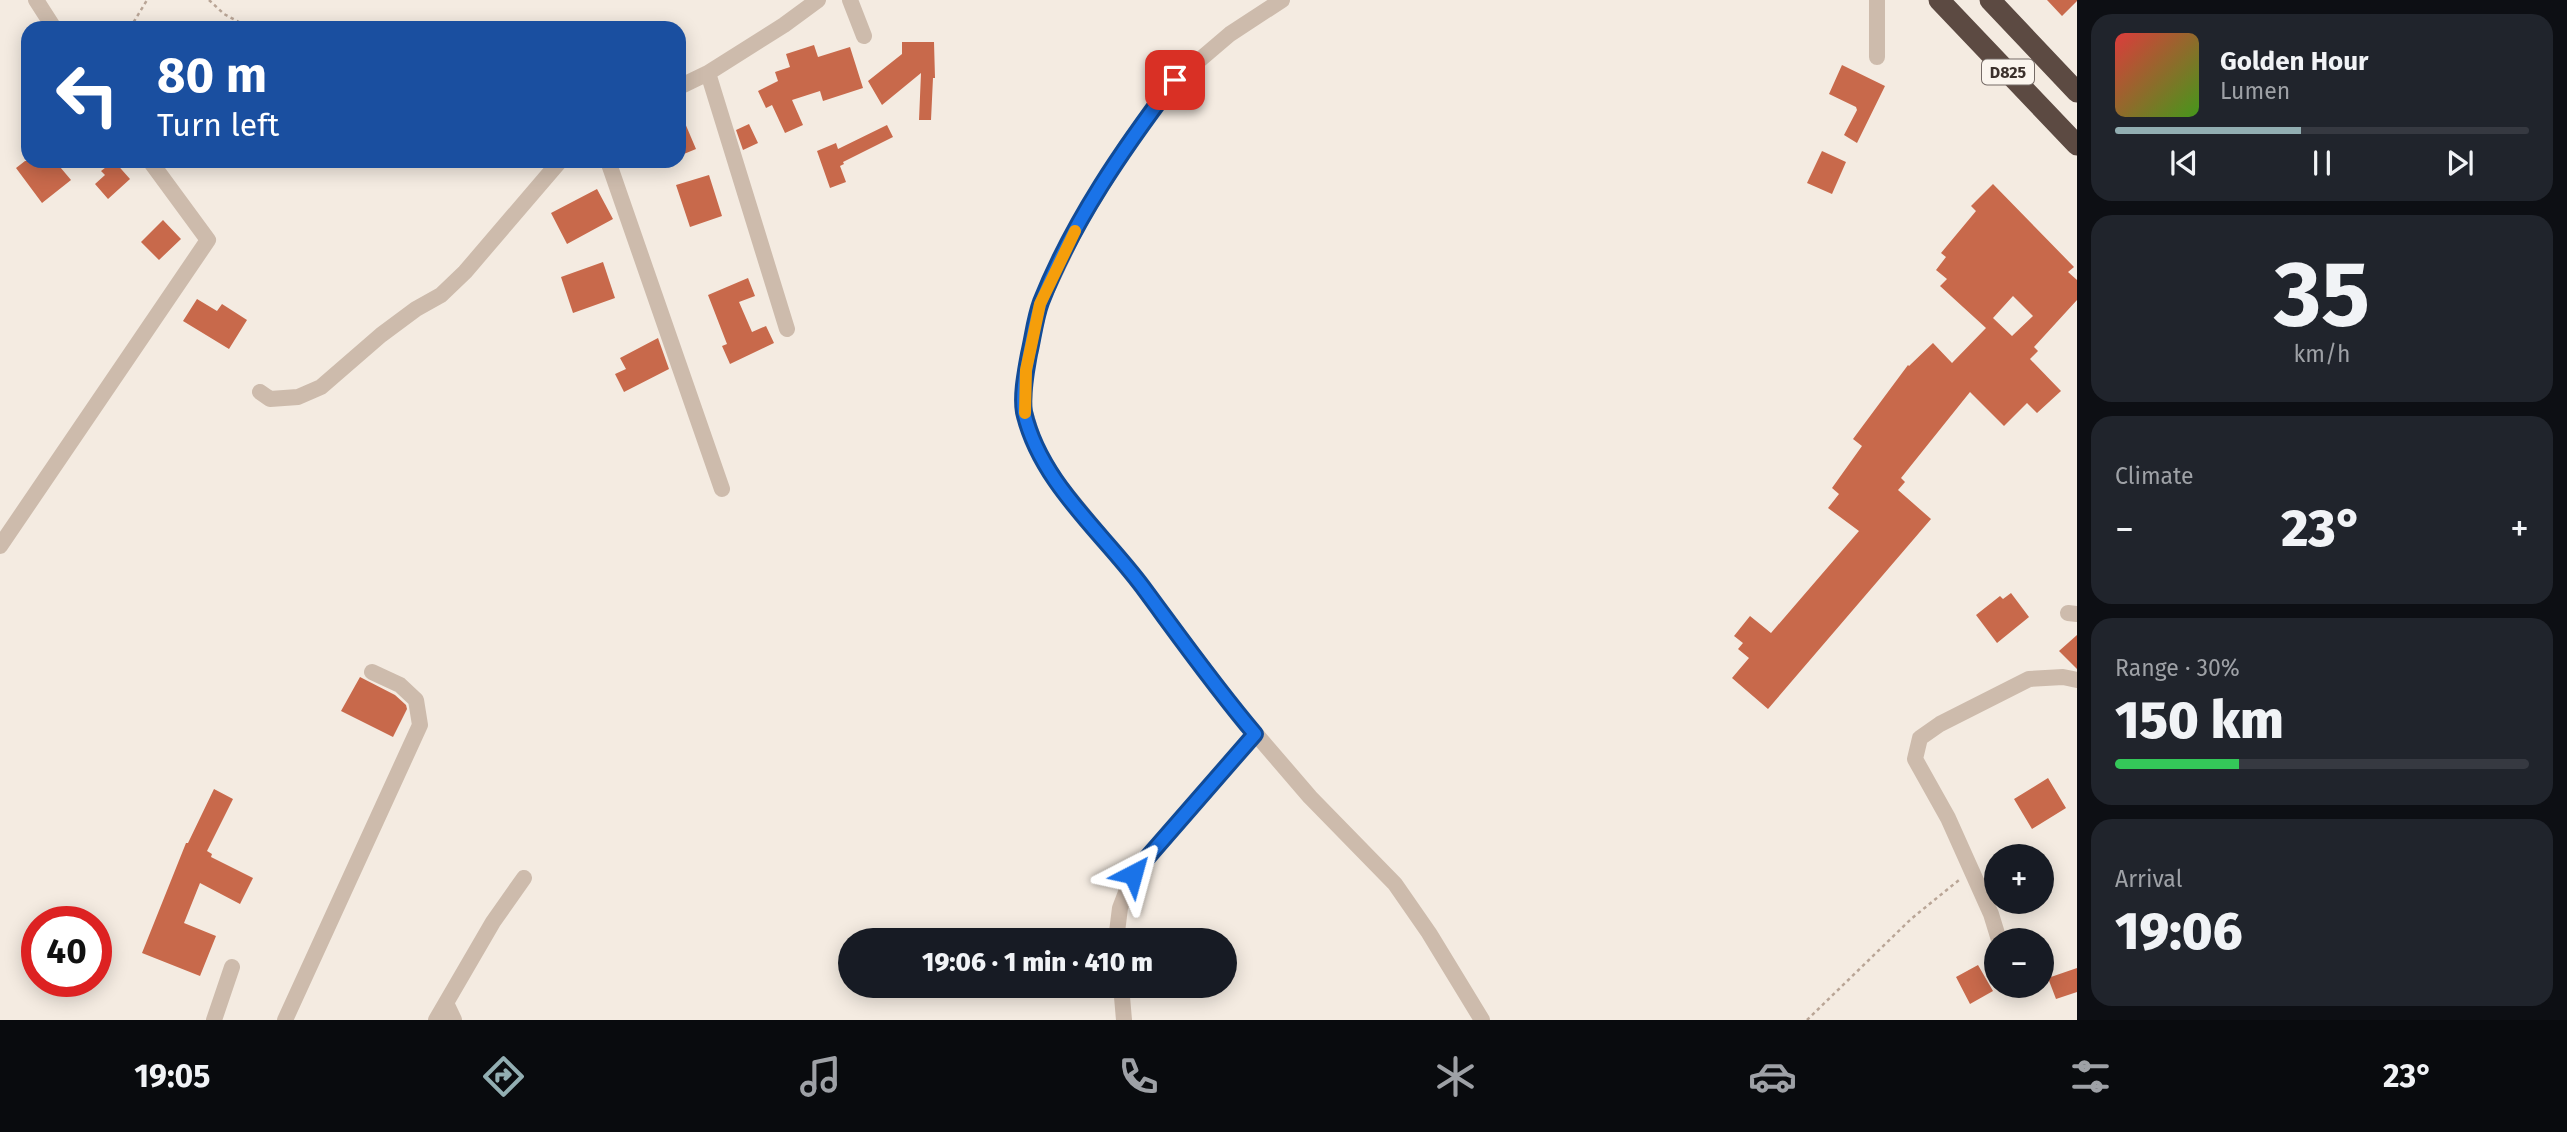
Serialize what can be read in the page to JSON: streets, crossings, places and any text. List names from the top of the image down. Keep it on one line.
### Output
{"streets":{"highway":["D825"]},"page":{"turn":["80 m","Turn left"],"song":["Golden Hour","Lumen"],"tile":[["35","km/h"],"Climate",["Range · 30%","150 km"],["Arrival","19:06"]],"heat":["−","23°","+"],"map_buttons":["+","−"],"limit":"40","trip":"19:06 · 1 min · 410 m","tabs":["19:05","23°"]}}
